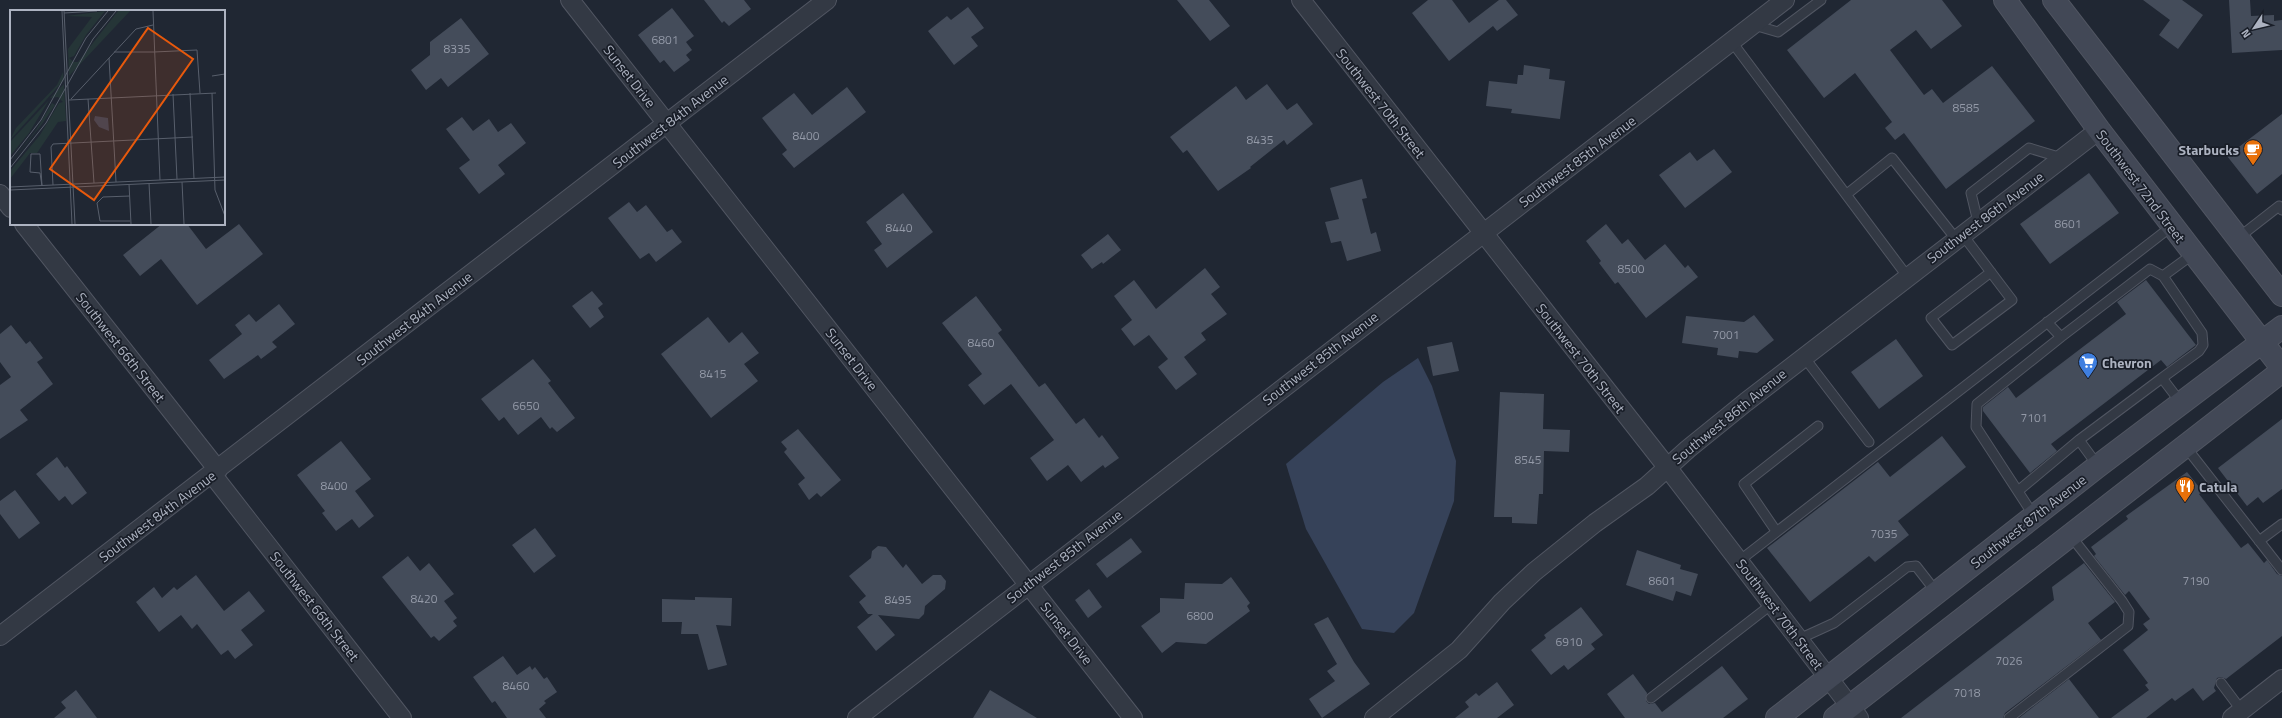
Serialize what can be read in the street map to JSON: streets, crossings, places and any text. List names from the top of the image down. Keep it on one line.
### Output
{"streets":{"main road":["Southwest 72nd Street","Southwest 87th Avenue"],"street":["Sunset Drive","Southwest 70th Street","Southwest 84th Avenue","Southwest 85th Avenue","Southwest 86th Avenue","Southwest 66th Street"]},"crossings":[["Sunset Drive","Southwest 84th Avenue"],["Sunset Drive","Southwest 85th Avenue"],["Southwest 70th Street","Southwest 85th Avenue"],["Southwest 70th Street","Southwest 86th Avenue"],["Southwest 70th Street","Southwest 87th Avenue"],["Southwest 84th Avenue","Southwest 66th Street"],["Southwest 72nd Street","Southwest 86th Avenue"],["Southwest 72nd Street","Southwest 87th Avenue"]],"places":{"cafe":["Starbucks"],"supermarket":["Chevron"],"restaurant":["Catula"]},"house_numbers":["6801","8335","8585","8400","8435","8601","8440","8500","7001","8460","8415","6650","7101","8545","8400","7035","8601","7190","8420","8495","6800","6910","7026","8460","7018"],"north":"bottom left"}
